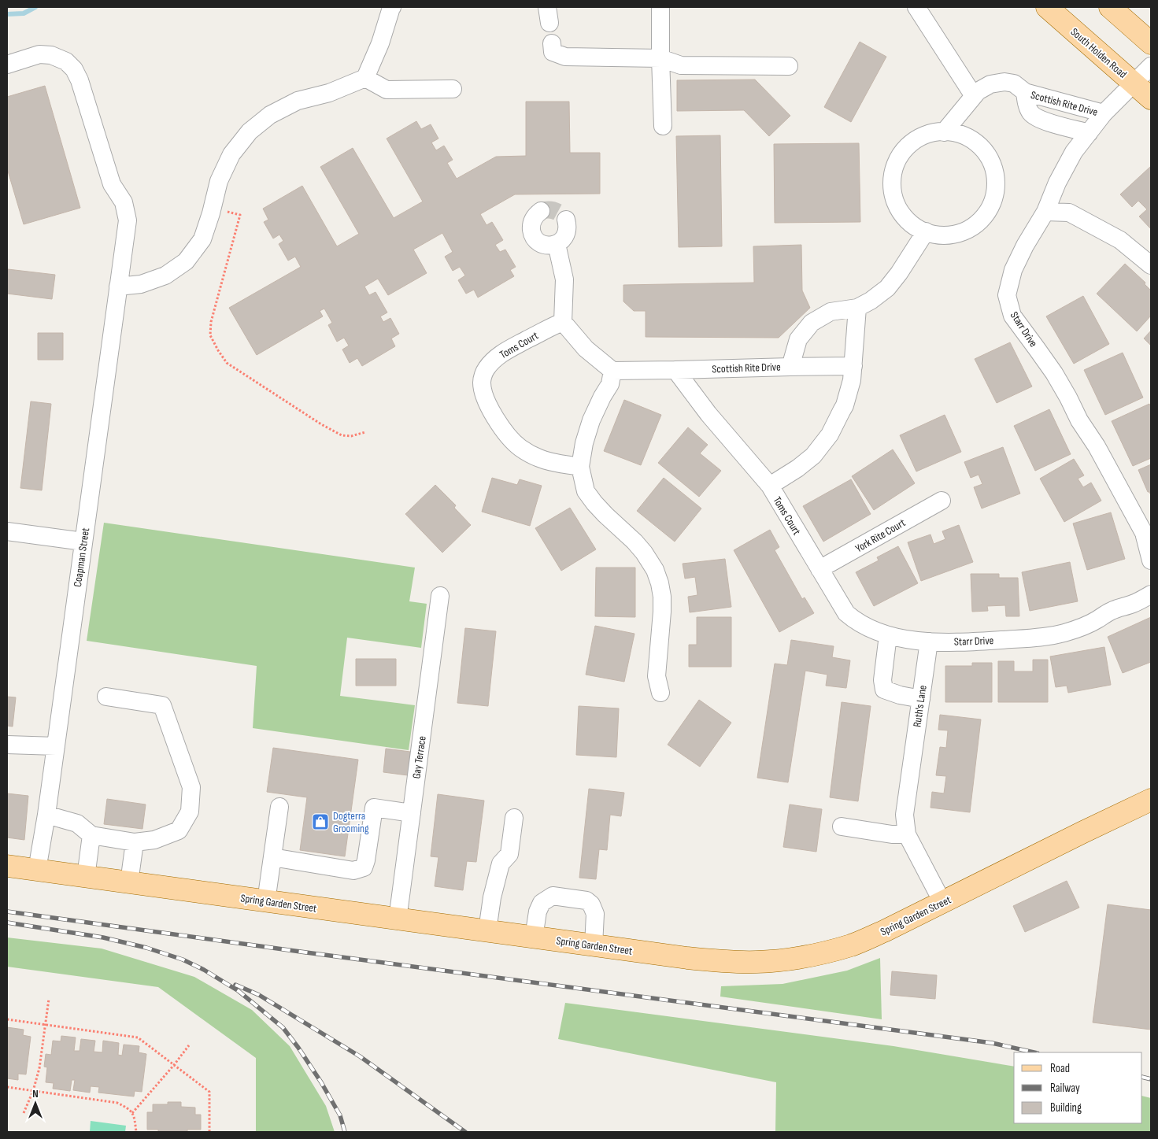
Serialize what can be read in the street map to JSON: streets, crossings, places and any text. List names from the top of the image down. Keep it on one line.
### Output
{"streets":{"main road":["South Holden Road","Spring Garden Street"],"street":["Scottish Rite Drive","Starr Drive","Toms Court","York Rite Court","Coapman Street","Ruth's Lane","Gay Terrace"]},"crossings":[["South Holden Road","Starr Drive"],["Scottish Rite Drive","Starr Drive"],["Scottish Rite Drive","Toms Court"],["Starr Drive","Ruth's Lane"],["Toms Court","York Rite Court"],["Coapman Street","Spring Garden Street"],["Ruth's Lane","Spring Garden Street"],["Gay Terrace","Spring Garden Street"]],"places":{"shop":["Dogterra Grooming"]},"legend":["Road","Railway","Building"],"north":"top"}
